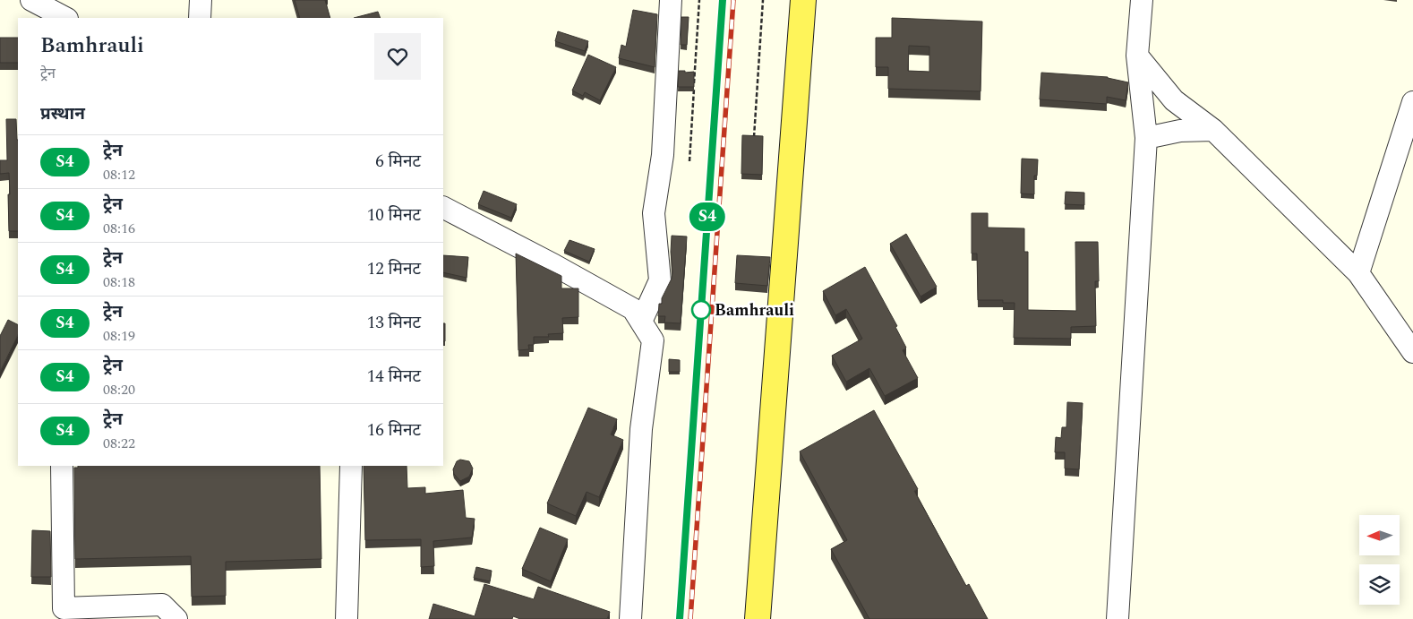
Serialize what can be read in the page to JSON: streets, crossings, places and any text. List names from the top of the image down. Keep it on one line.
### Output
{"places":["Bamhrauli"],"north":"left","page":{"on_map":"S4","heading":[["Bamhrauli","ट्रेन"],"प्रस्थान"],"list":[{"mark":"S4","name":"ट्रेन","note":"08:12","value":"6 मिनट"},{"mark":"S4","name":"ट्रेन","note":"08:16","value":"10 मिनट"},{"mark":"S4","name":"ट्रेन","note":"08:18","value":"12 मिनट"},{"mark":"S4","name":"ट्रेन","note":"08:19","value":"13 मिनट"},{"mark":"S4","name":"ट्रेन","note":"08:20","value":"14 मिनट"},{"mark":"S4","name":"ट्रेन","note":"08:22","value":"16 मिनट"}]}}
